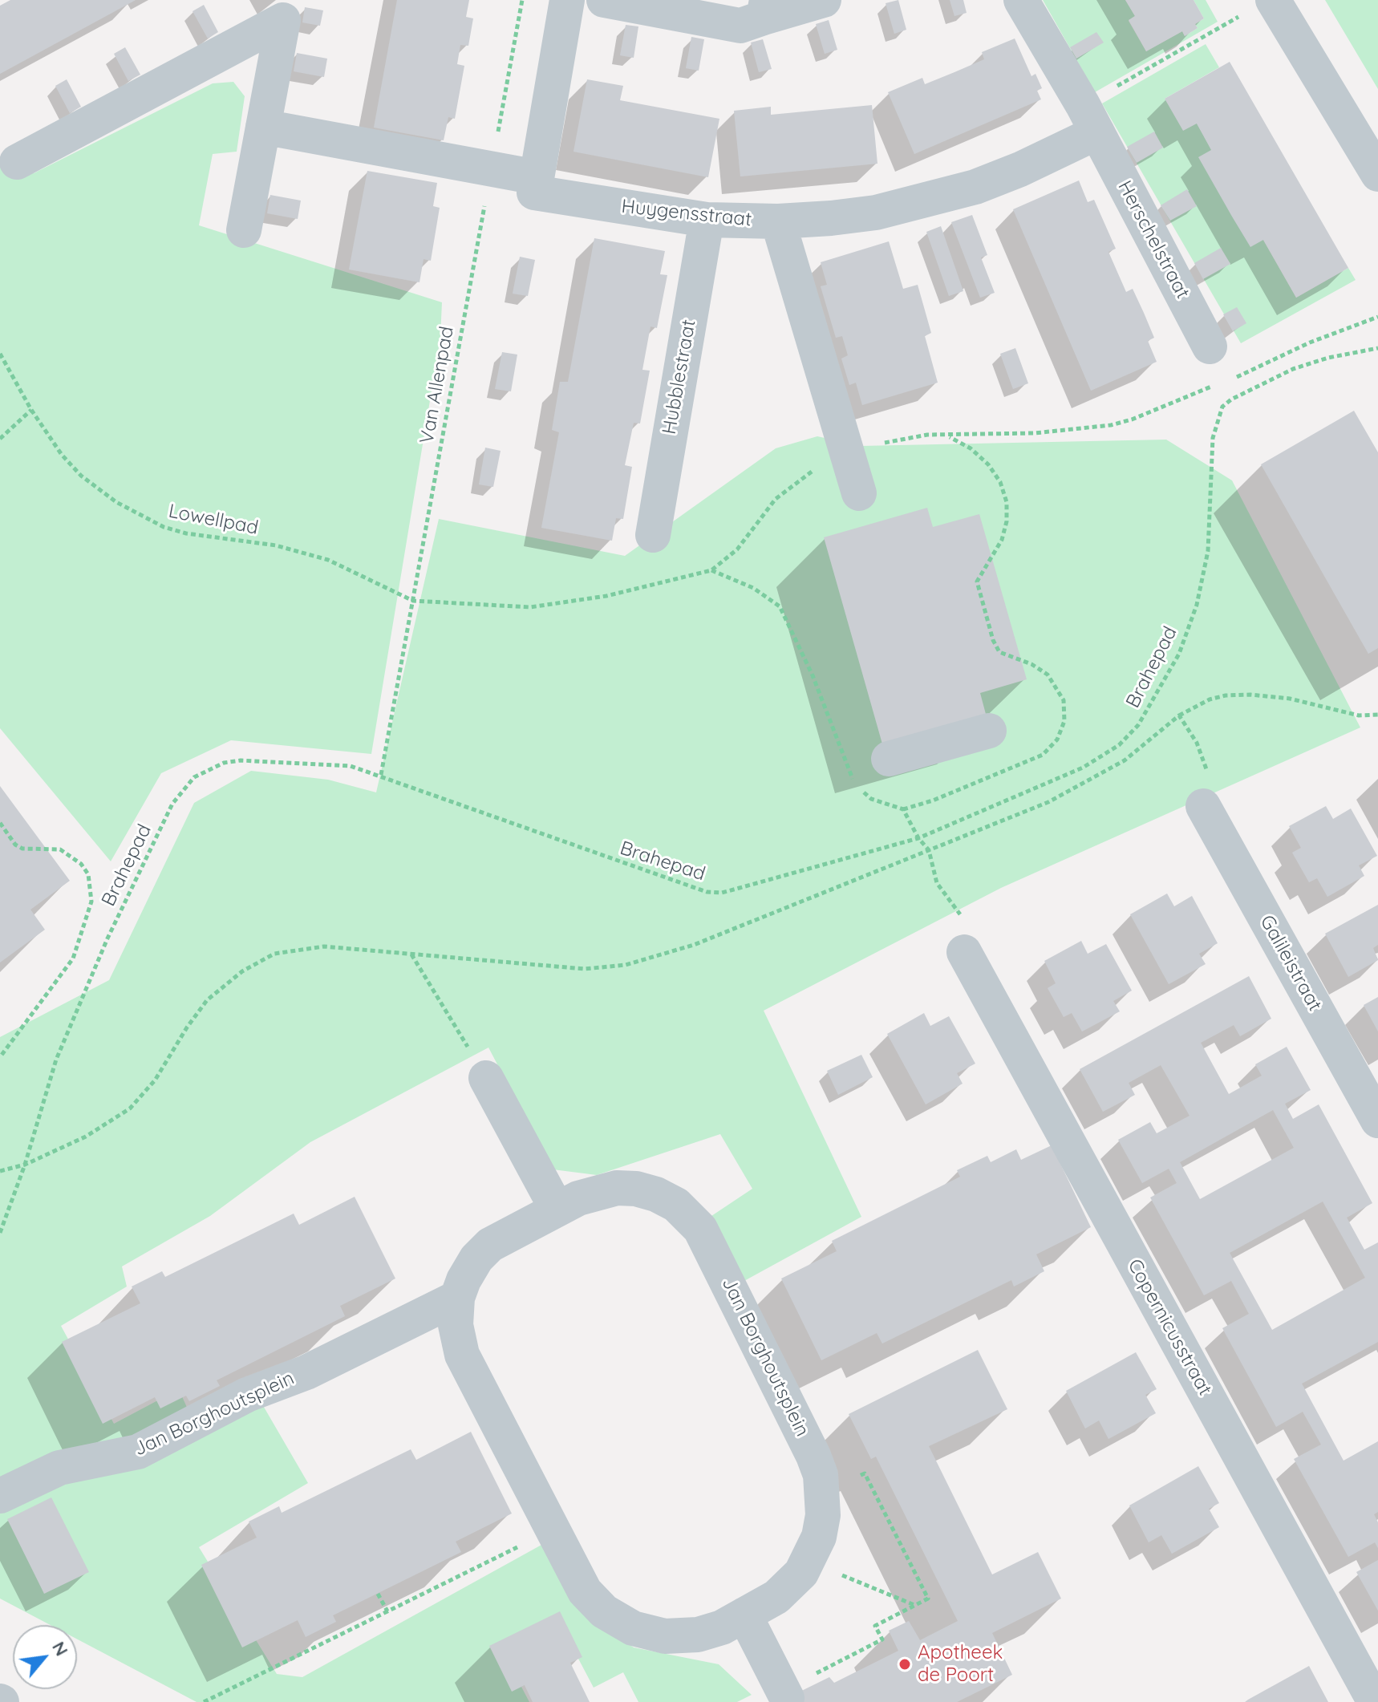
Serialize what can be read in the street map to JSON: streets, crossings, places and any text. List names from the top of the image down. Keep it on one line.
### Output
{"streets":{"street":["Huygensstraat","Herschelstraat","Hubblestraat","Galileistraat","Copernicusstraat","Jan Borghoutsplein"],"path":["Van Allenpad","Lowellpad","Brahepad"]},"crossings":[["Huygensstraat","Herschelstraat"],["Huygensstraat","Hubblestraat"],["Van Allenpad","Lowellpad"],["Van Allenpad","Brahepad"]],"places":["Apotheek de Poort"],"north":"top right"}
